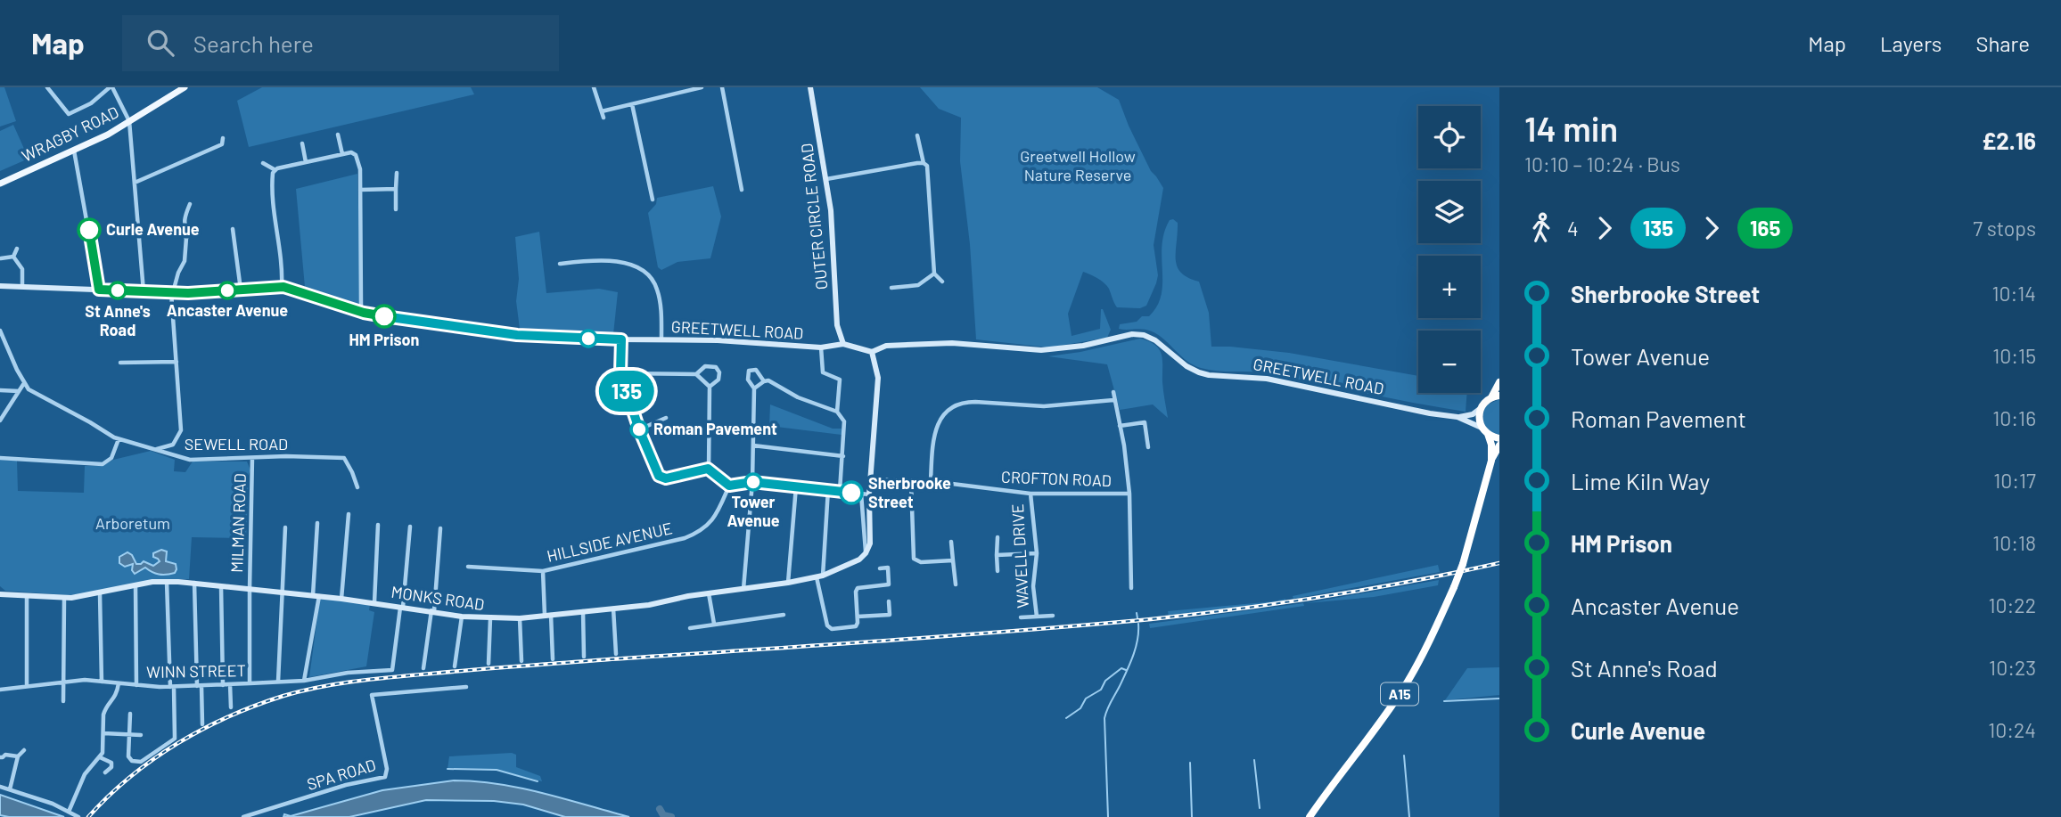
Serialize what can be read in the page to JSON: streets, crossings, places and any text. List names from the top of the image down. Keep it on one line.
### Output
{"streets":{"highway":["A15"],"main road":["WRAGBY ROAD","OUTER CIRCLE ROAD","GREETWELL ROAD","MONKS ROAD"],"street":["SEWELL ROAD","CROFTON ROAD","MILMAN ROAD","HILLSIDE AVENUE","WAVELL DRIVE","WINN STREET","SPA ROAD"]},"crossings":[["OUTER CIRCLE ROAD","GREETWELL ROAD"],["SEWELL ROAD","MILMAN ROAD"],["CROFTON ROAD","WAVELL DRIVE"],["MILMAN ROAD","MONKS ROAD"],["MILMAN ROAD","WINN STREET"],["MONKS ROAD","WINN STREET"]],"parks":["Greetwell Hollow Nature Reserve","Arboretum"],"places":["Curle Avenue","St Anne's Road","Ancaster Avenue","HM Prison","Roman Pavement","Tower Avenue","Sherbrooke Street"],"lines":["bus line 165","bus line 135"],"page":{"header":"Map","search":"Search here","nav":["Map","Layers","Share"],"on_map":"135","heading":["14 min","10:10 – 10:24 · Bus","£2.16"],"map_buttons":["+","−"],"legs":["4","135","165","7 stops"],"list":[{"name":"Sherbrooke Street","value":"10:14"},{"name":"Tower Avenue","value":"10:15"},{"name":"Roman Pavement","value":"10:16"},{"name":"Lime Kiln Way","value":"10:17"},{"name":"HM Prison","value":"10:18"},{"name":"Ancaster Avenue","value":"10:22"},{"name":"St Anne's Road","value":"10:23"},{"name":"Curle Avenue","value":"10:24"}]}}
